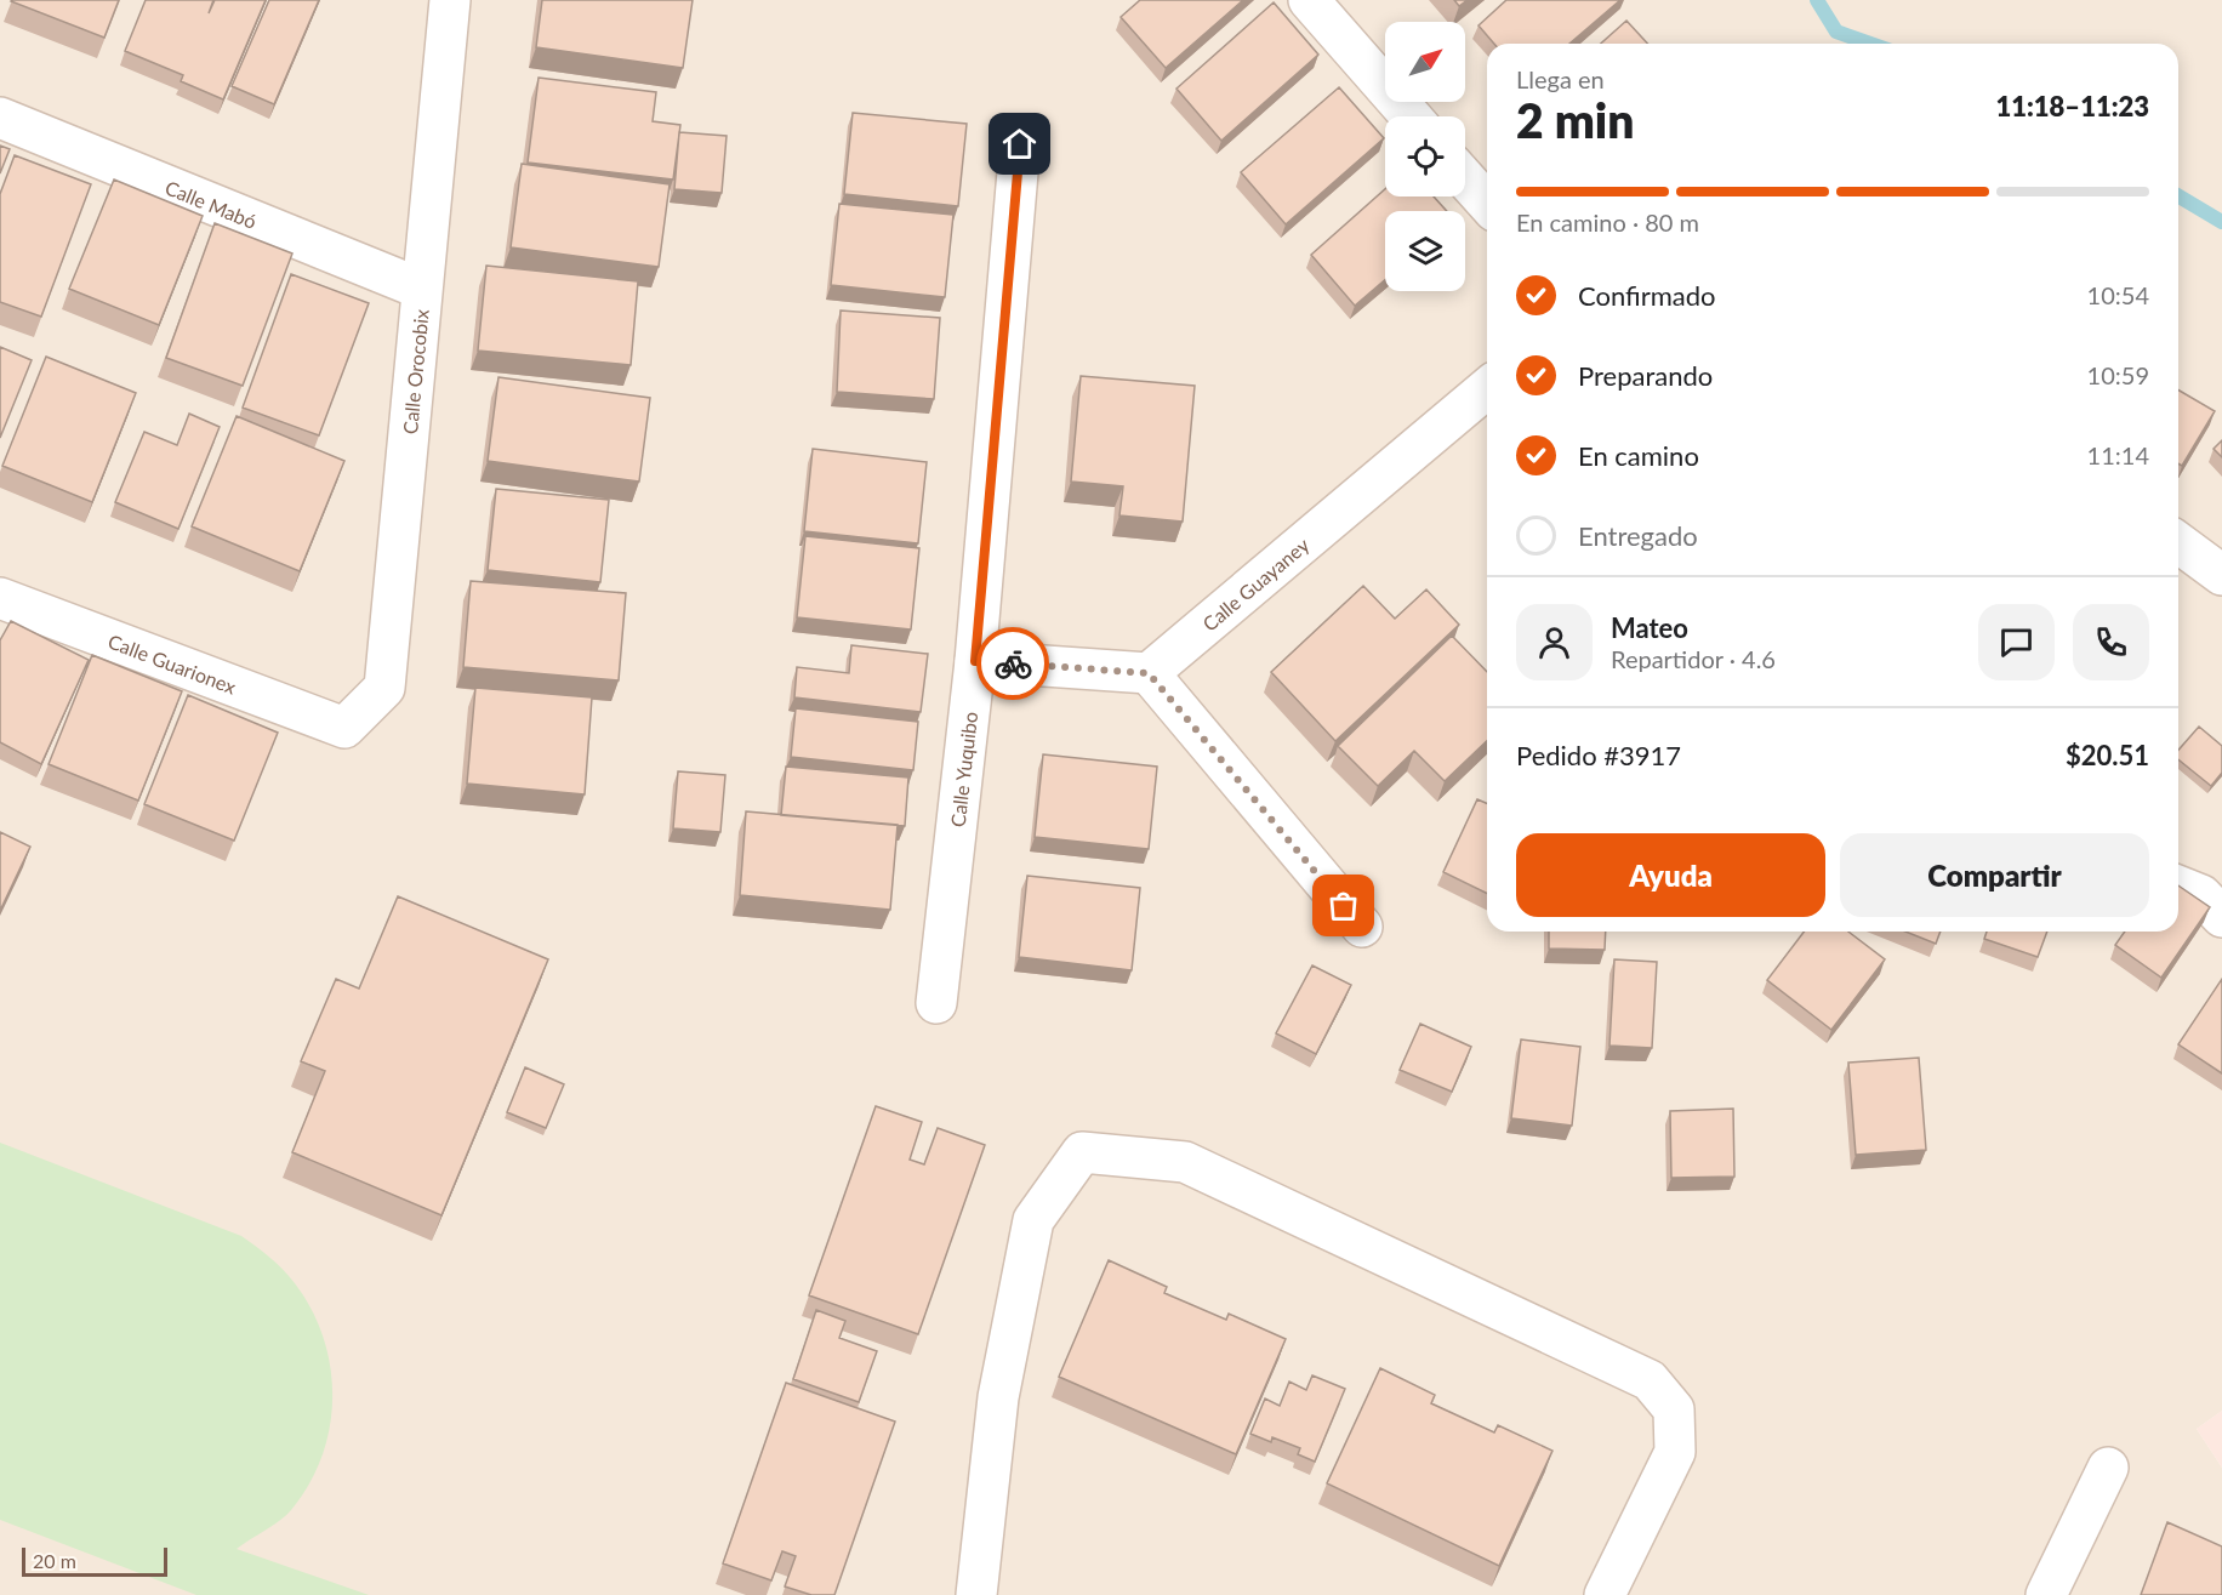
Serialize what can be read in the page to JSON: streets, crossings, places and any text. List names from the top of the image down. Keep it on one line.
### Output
{"streets":{"street":["Calle Mabó","Calle Orocobix","Calle Guayaney","Calle Guarionex","Calle Yuquibo"]},"crossings":[["Calle Mabó","Calle Orocobix"],["Calle Orocobix","Calle Guarionex"]],"scale_bar":"20 m","north":"top right","page":{"heading":["2 min","Llega en","11:18–11:23"],"panel":["Mateo","Repartidor · 4.6","Pedido #3917","$20.51"],"bar":"En camino · 80 m","list":[["Confirmado","10:54"],["Preparando","10:59"],["En camino","11:14"],"Entregado"],"buttons":["Ayuda","Compartir"],"scale":"20 m"}}
